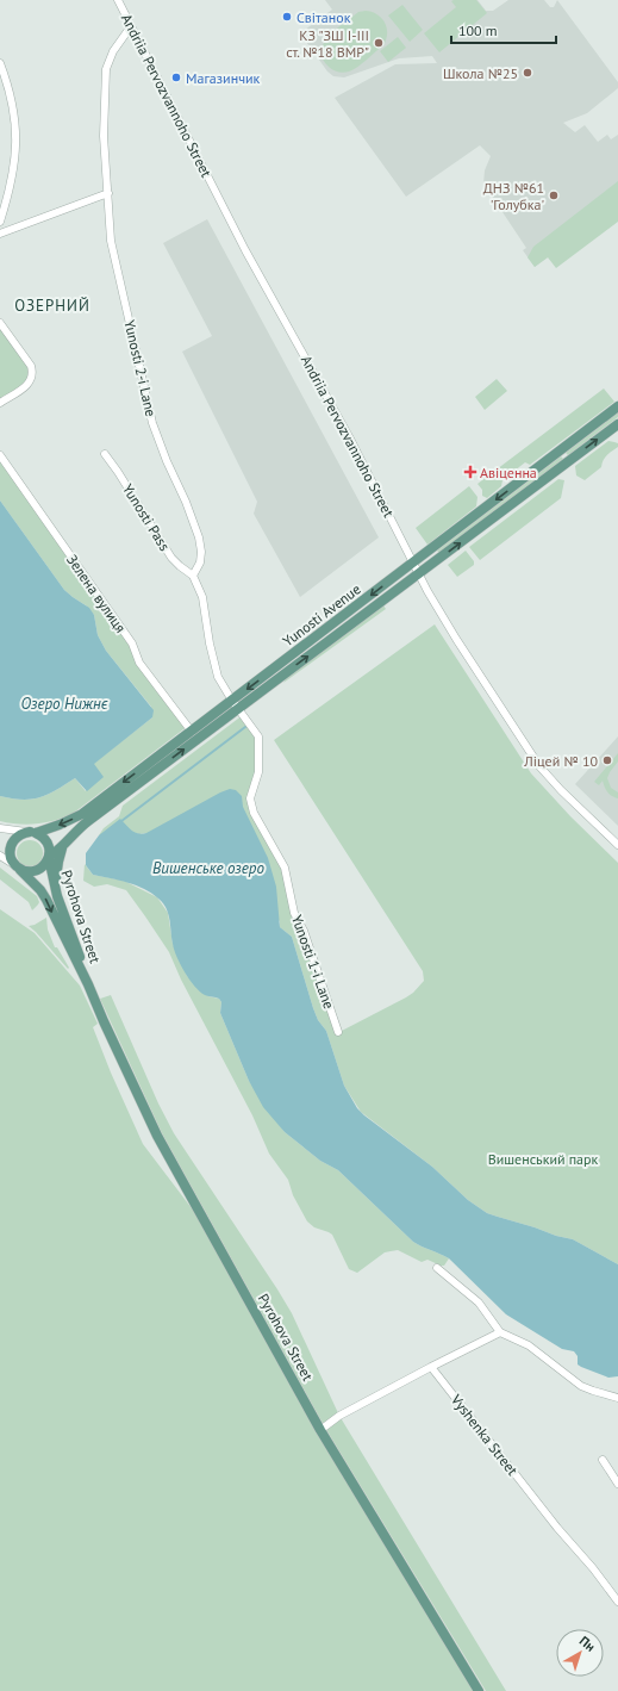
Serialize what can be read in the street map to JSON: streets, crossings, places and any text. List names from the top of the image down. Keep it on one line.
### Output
{"streets":{"main road":["Yunosti Avenue","Pyrohova Street"],"street":["Andriia Pervozvannoho Street","Yunosti 2-i Lane","Yunosti Pass","Зелена вулиця","Yunosti 1-i Lane","Vyshenka Street"]},"crossings":[["Andriia Pervozvannoho Street","Yunosti 2-i Lane"],["Andriia Pervozvannoho Street","Yunosti Avenue"],["Yunosti 2-i Lane","Yunosti Pass"],["Зелена вулиця","Yunosti Avenue"],["Yunosti Avenue","Pyrohova Street"],["Yunosti Avenue","Yunosti 1-i Lane"]],"districts":["ОЗЕРНИЙ"],"water":["Озеро Нижнє","Вишенське озеро"],"parks":["Вишенський парк"],"places":{"other":["Світанок","КЗ \"ЗШ І-ІІІ ст. №18 ВМР\"","Школа №25","Магазинчик","ДНЗ №61 'Голубка'","Ліцей № 10"],"health":["Авіценна"]},"scale_bar":"100 m","north":"top right"}
